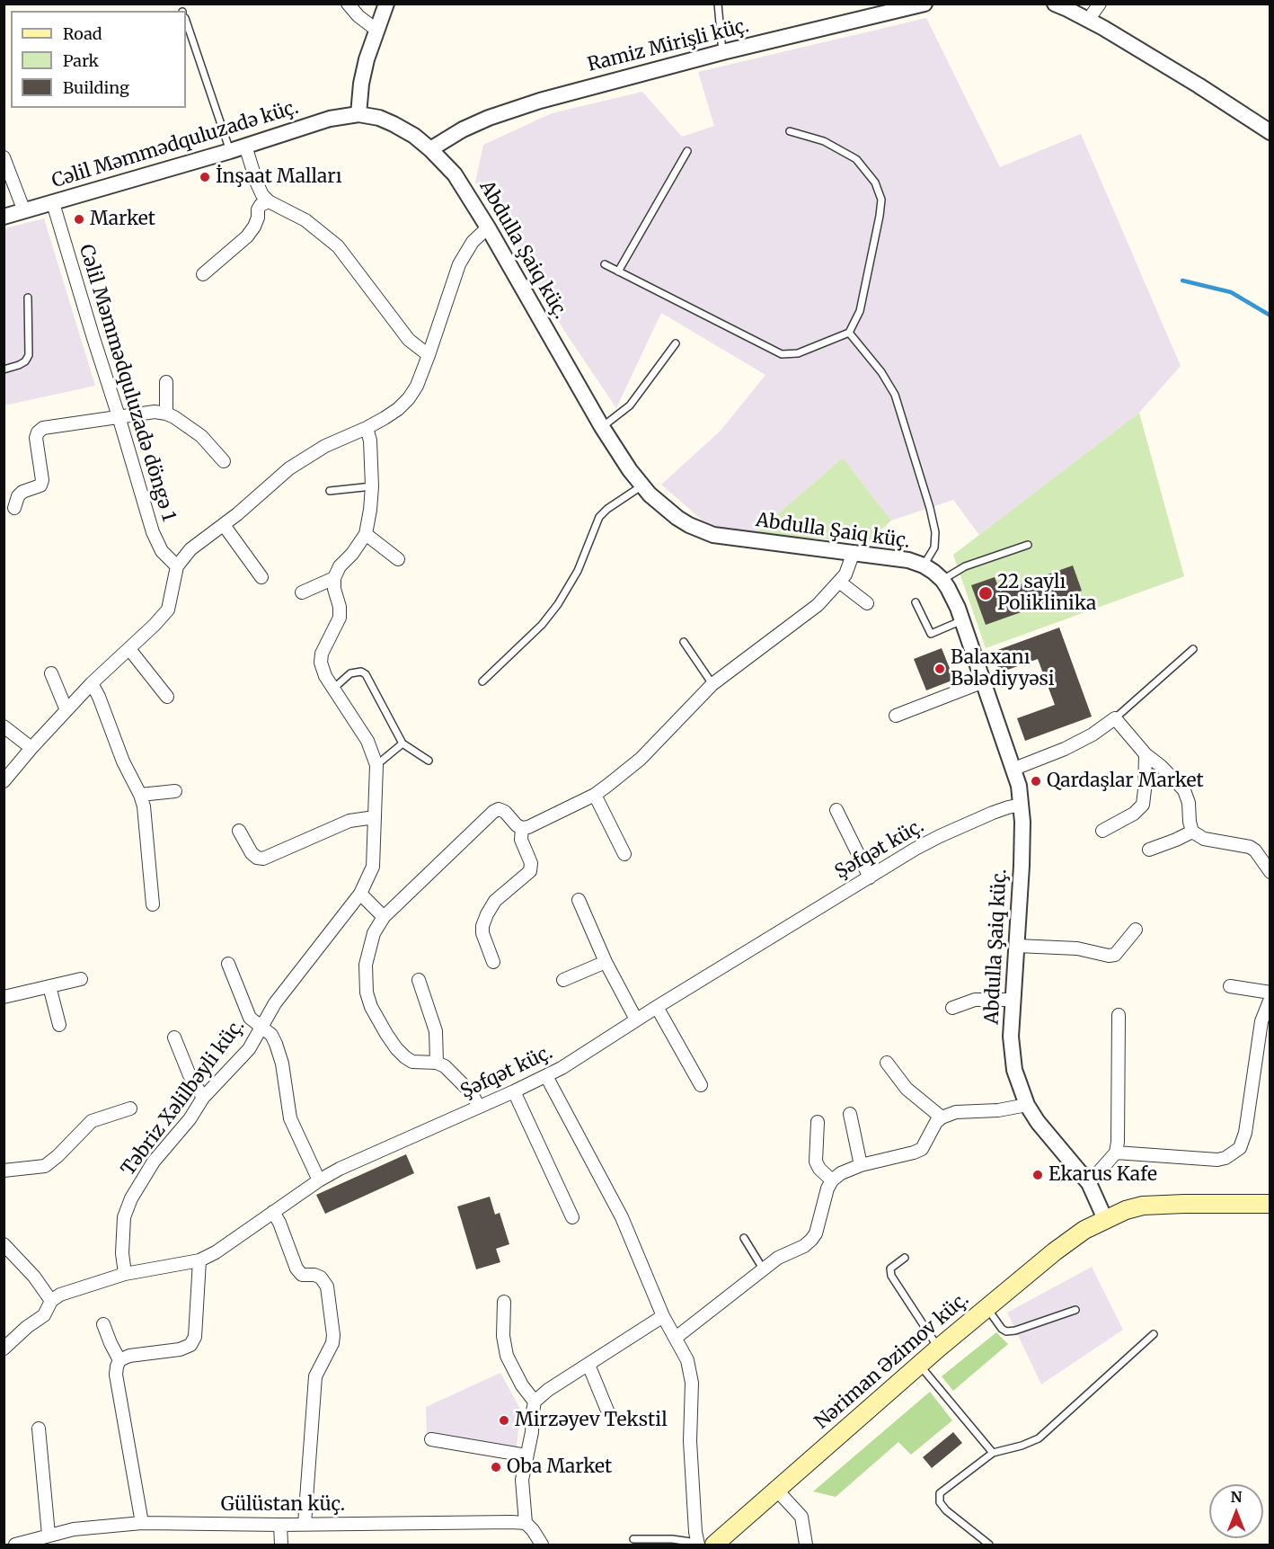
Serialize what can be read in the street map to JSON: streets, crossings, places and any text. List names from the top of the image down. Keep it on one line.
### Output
{"streets":{"main road":["Nəriman Əzimov küç."],"street":["Ramiz Mirişli küç.","Cəlil Məmmədquluzadə küç.","Abdulla Şaiq küç.","Cəlil Məmmədquluzadə döngə 1","Şəfqət küç.","Təbriz Xəlilbəyli küç.","Gülüstan küç."]},"crossings":[["Ramiz Mirişli küç.","Abdulla Şaiq küç."],["Cəlil Məmmədquluzadə küç.","Abdulla Şaiq küç."],["Cəlil Məmmədquluzadə küç.","Cəlil Məmmədquluzadə döngə 1"],["Abdulla Şaiq küç.","Şəfqət küç."],["Abdulla Şaiq küç.","Nəriman Əzimov küç."],["Şəfqət küç.","Təbriz Xəlilbəyli küç."]],"places":["İnşaat Malları","Market","22 saylı Poliklinika","Balaxanı Bələdiyyəsi","Qardaşlar Market","Ekarus Kafe","Mirzəyev Tekstil","Oba Market"],"legend":["Road","Park","Building"],"north":"top"}
